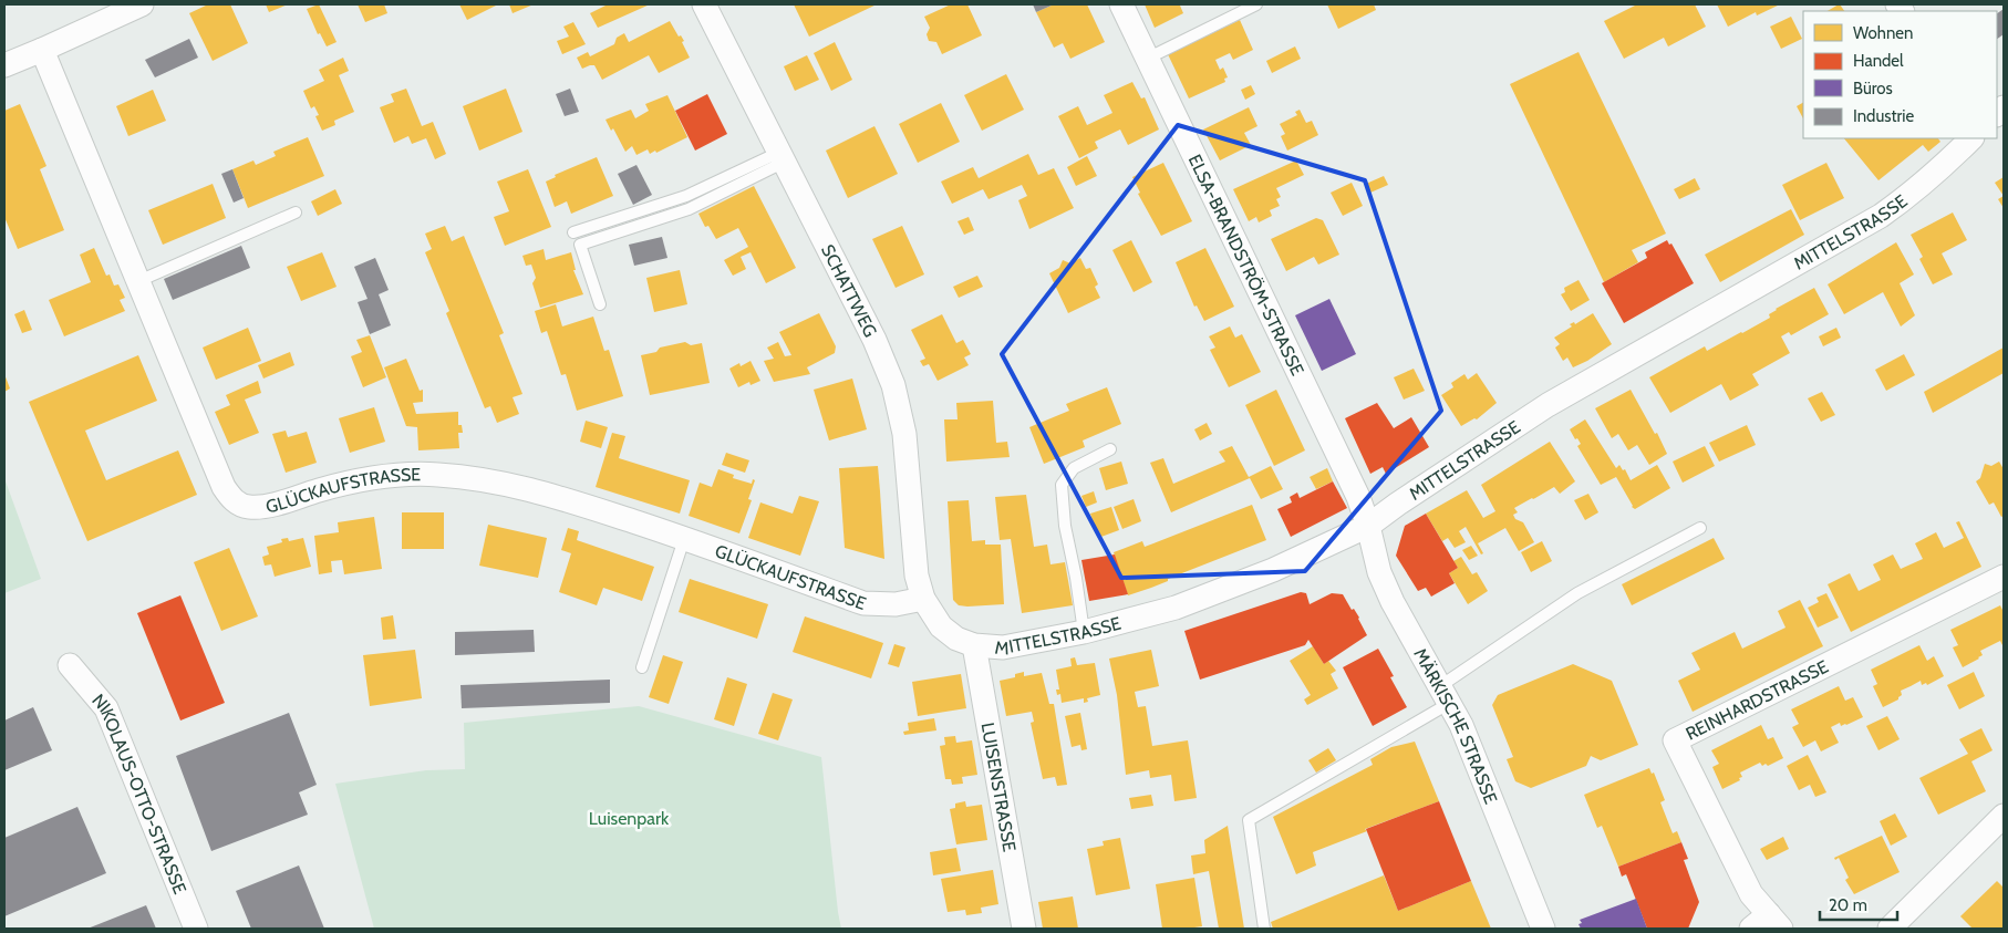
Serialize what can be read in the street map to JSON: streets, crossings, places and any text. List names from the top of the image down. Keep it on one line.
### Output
{"streets":{"street":["MITTELSTRASSE","ELSA-BRANDSTRÖM-STRASSE","SCHATTWEG","GLÜCKAUFSTRASSE","REINHARDSTRASSE","MÄRKISCHE STRASSE","LUISENSTRASSE","NIKOLAUS-OTTO-STRASSE"]},"crossings":[["MITTELSTRASSE","ELSA-BRANDSTRÖM-STRASSE"],["MITTELSTRASSE","SCHATTWEG"],["MITTELSTRASSE","GLÜCKAUFSTRASSE"],["MITTELSTRASSE","MÄRKISCHE STRASSE"],["MITTELSTRASSE","LUISENSTRASSE"],["ELSA-BRANDSTRÖM-STRASSE","MÄRKISCHE STRASSE"],["SCHATTWEG","GLÜCKAUFSTRASSE"]],"parks":["Luisenpark"],"legend":["Wohnen","Handel","Büros","Industrie"],"scale_bar":"20 m"}
